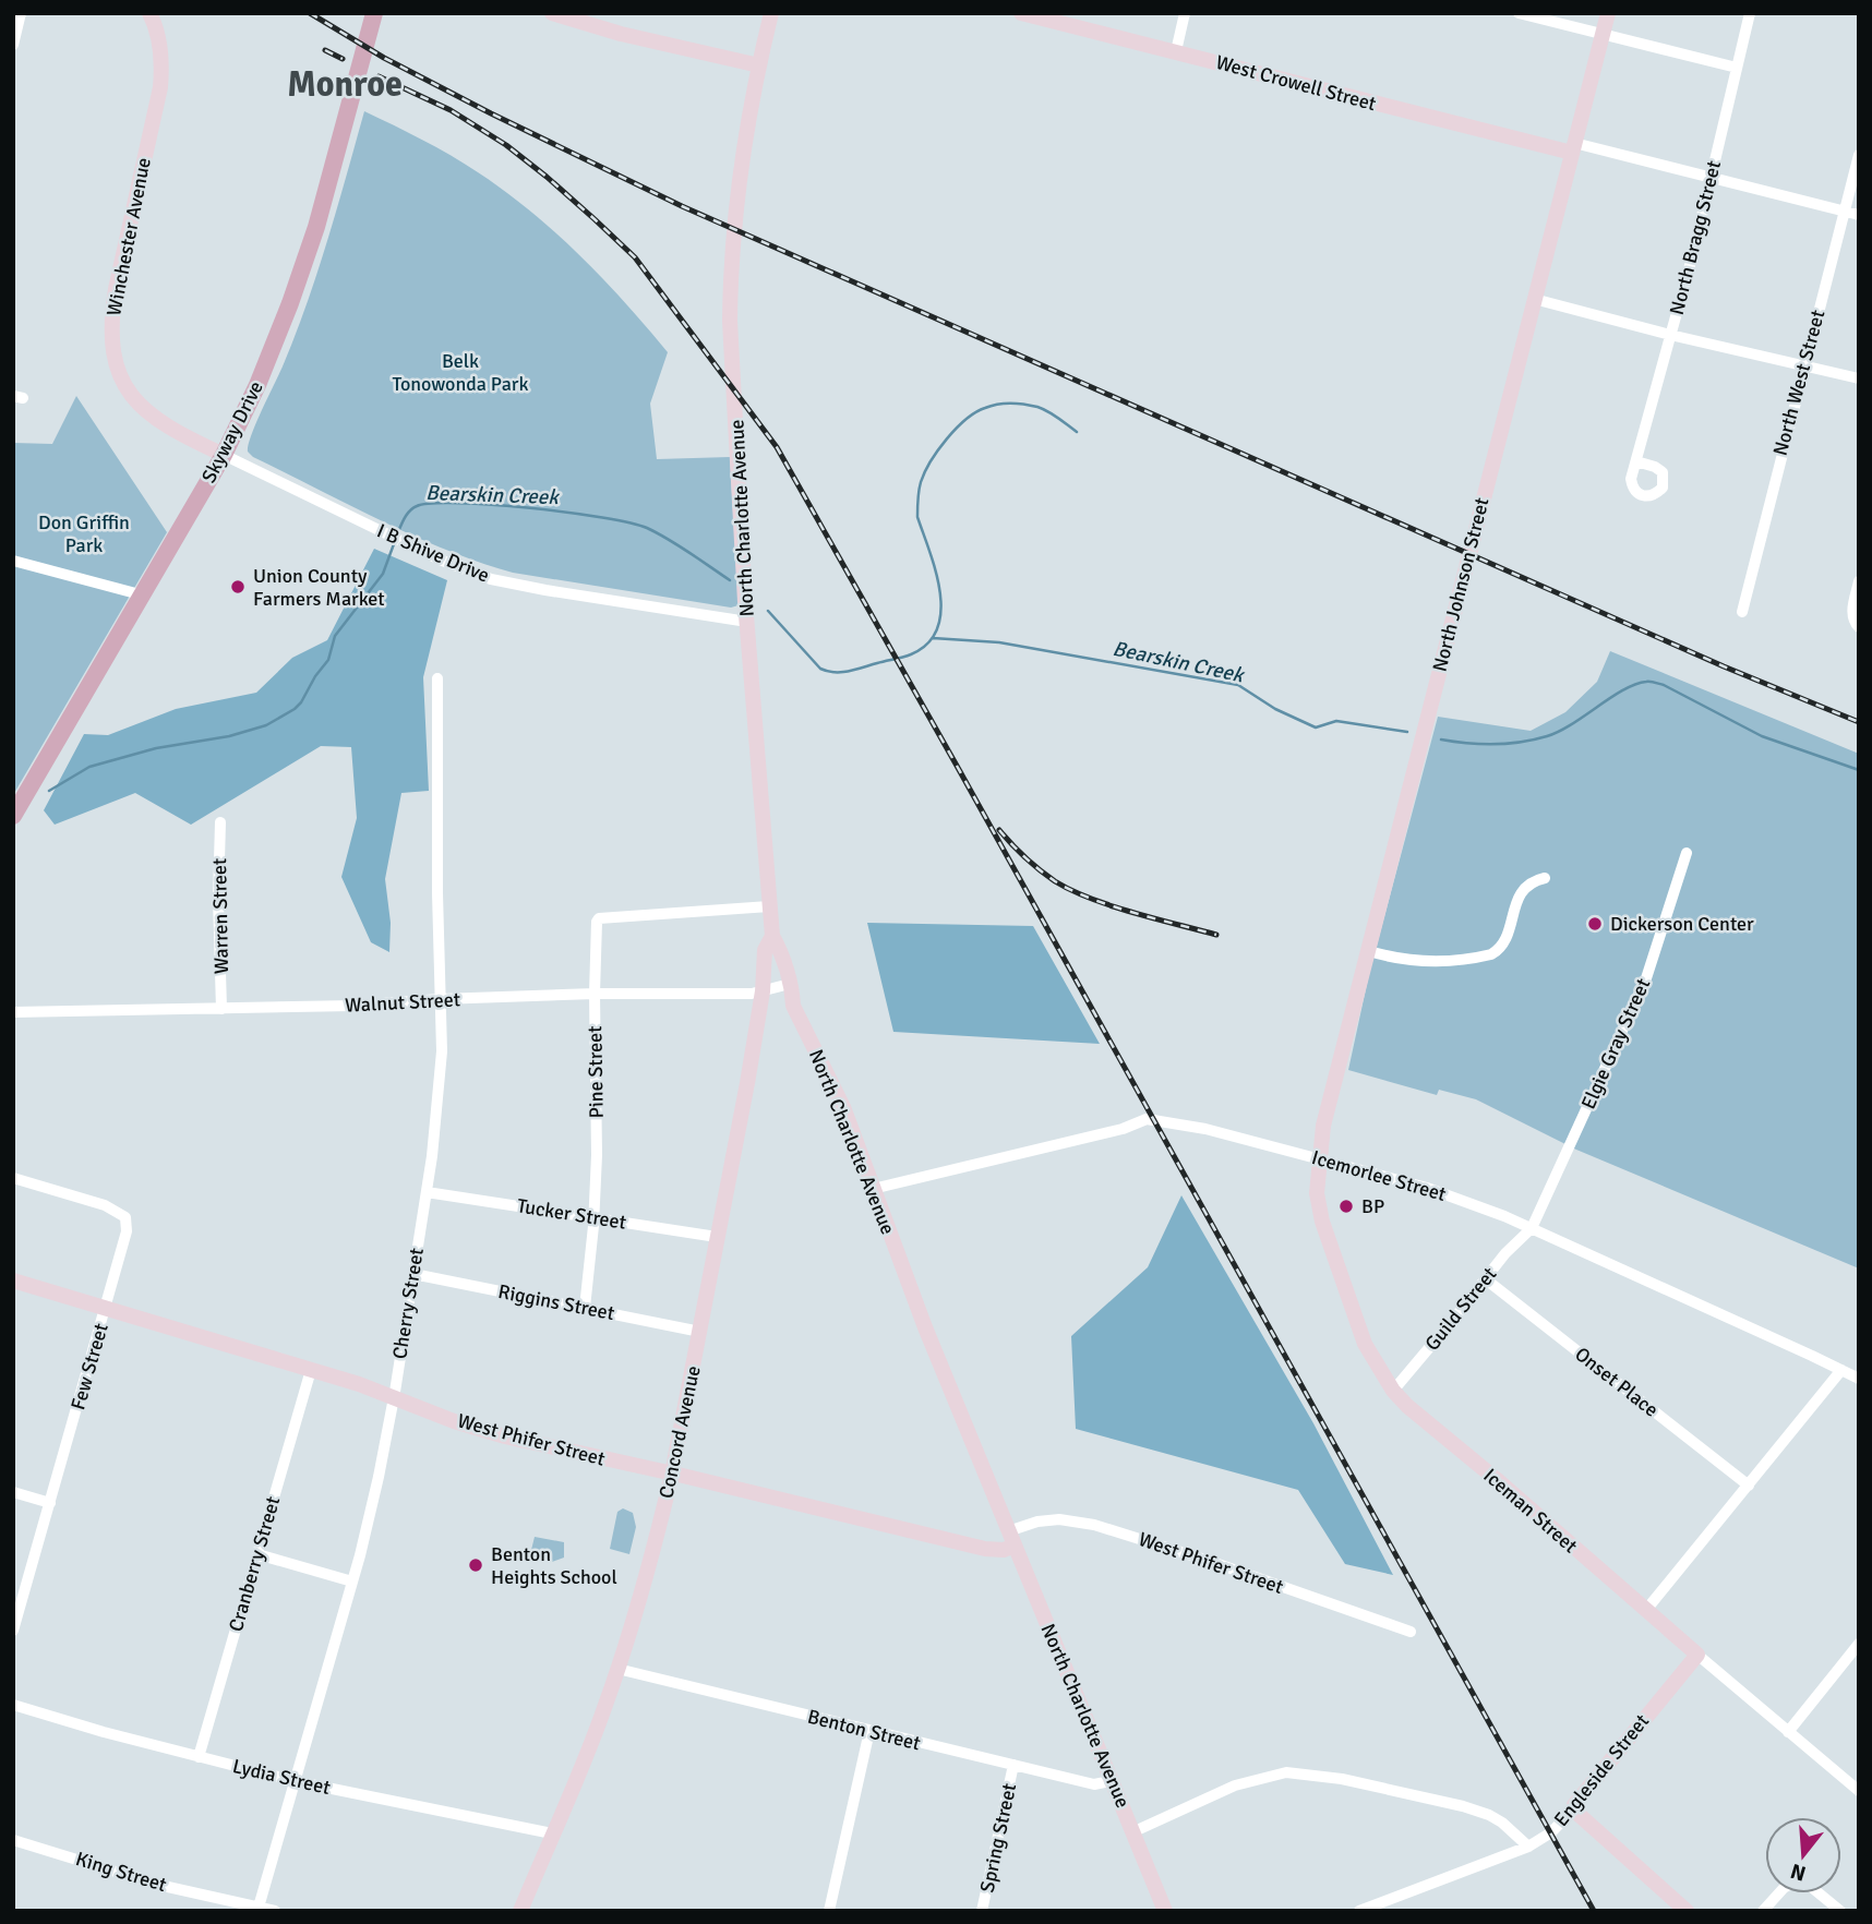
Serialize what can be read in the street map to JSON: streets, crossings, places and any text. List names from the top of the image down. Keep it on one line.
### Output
{"streets":{"main road":["West Crowell Street","Winchester Avenue","Skyway Drive","North Charlotte Avenue","North Johnson Street","Concord Avenue","West Phifer Street","Iceman Street","Engleside Street"],"street":["North Bragg Street","North West Street","I B Shive Drive","Warren Street","Walnut Street","Elgie Gray Street","Pine Street","Icemorlee Street","Tucker Street","Riggins Street","Cherry Street","Guild Street","Few Street","Onset Place","Cranberry Street","Benton Street","Lydia Street","Spring Street","King Street"]},"crossings":[["West Crowell Street","North Bragg Street"],["West Crowell Street","North West Street"],["West Crowell Street","North Johnson Street"],["Winchester Avenue","Skyway Drive"],["Winchester Avenue","I B Shive Drive"],["Skyway Drive","I B Shive Drive"],["North Charlotte Avenue","I B Shive Drive"],["North Charlotte Avenue","Walnut Street"],["North Charlotte Avenue","Pine Street"],["North Charlotte Avenue","Icemorlee Street"],["North Charlotte Avenue","Concord Avenue"],["North Charlotte Avenue","West Phifer Street"],["North Charlotte Avenue","Benton Street"],["North Johnson Street","Icemorlee Street"],["North Johnson Street","Iceman Street"],["Warren Street","Walnut Street"],["Walnut Street","Pine Street"],["Walnut Street","Cherry Street"],["Walnut Street","Concord Avenue"],["Elgie Gray Street","Icemorlee Street"],["Elgie Gray Street","Guild Street"],["Pine Street","Tucker Street"],["Pine Street","Riggins Street"],["Icemorlee Street","Guild Street"],["Icemorlee Street","Iceman Street"],["Tucker Street","Cherry Street"],["Tucker Street","Concord Avenue"],["Riggins Street","Cherry Street"],["Riggins Street","Concord Avenue"],["Cherry Street","West Phifer Street"],["Cherry Street","Lydia Street"],["Cherry Street","King Street"],["Guild Street","Onset Place"],["Guild Street","Iceman Street"],["Few Street","West Phifer Street"],["Concord Avenue","West Phifer Street"],["Concord Avenue","Benton Street"],["Concord Avenue","Lydia Street"],["West Phifer Street","Cranberry Street"],["Iceman Street","Engleside Street"],["Cranberry Street","Lydia Street"],["Benton Street","Spring Street"]],"districts":["Monroe"],"water":["Bearskin Creek"],"parks":["Belk Tonowonda Park","Don Griffin Park"],"places":["Union County Farmers Market","Dickerson Center","BP","Benton Heights School"],"north":"bottom"}
